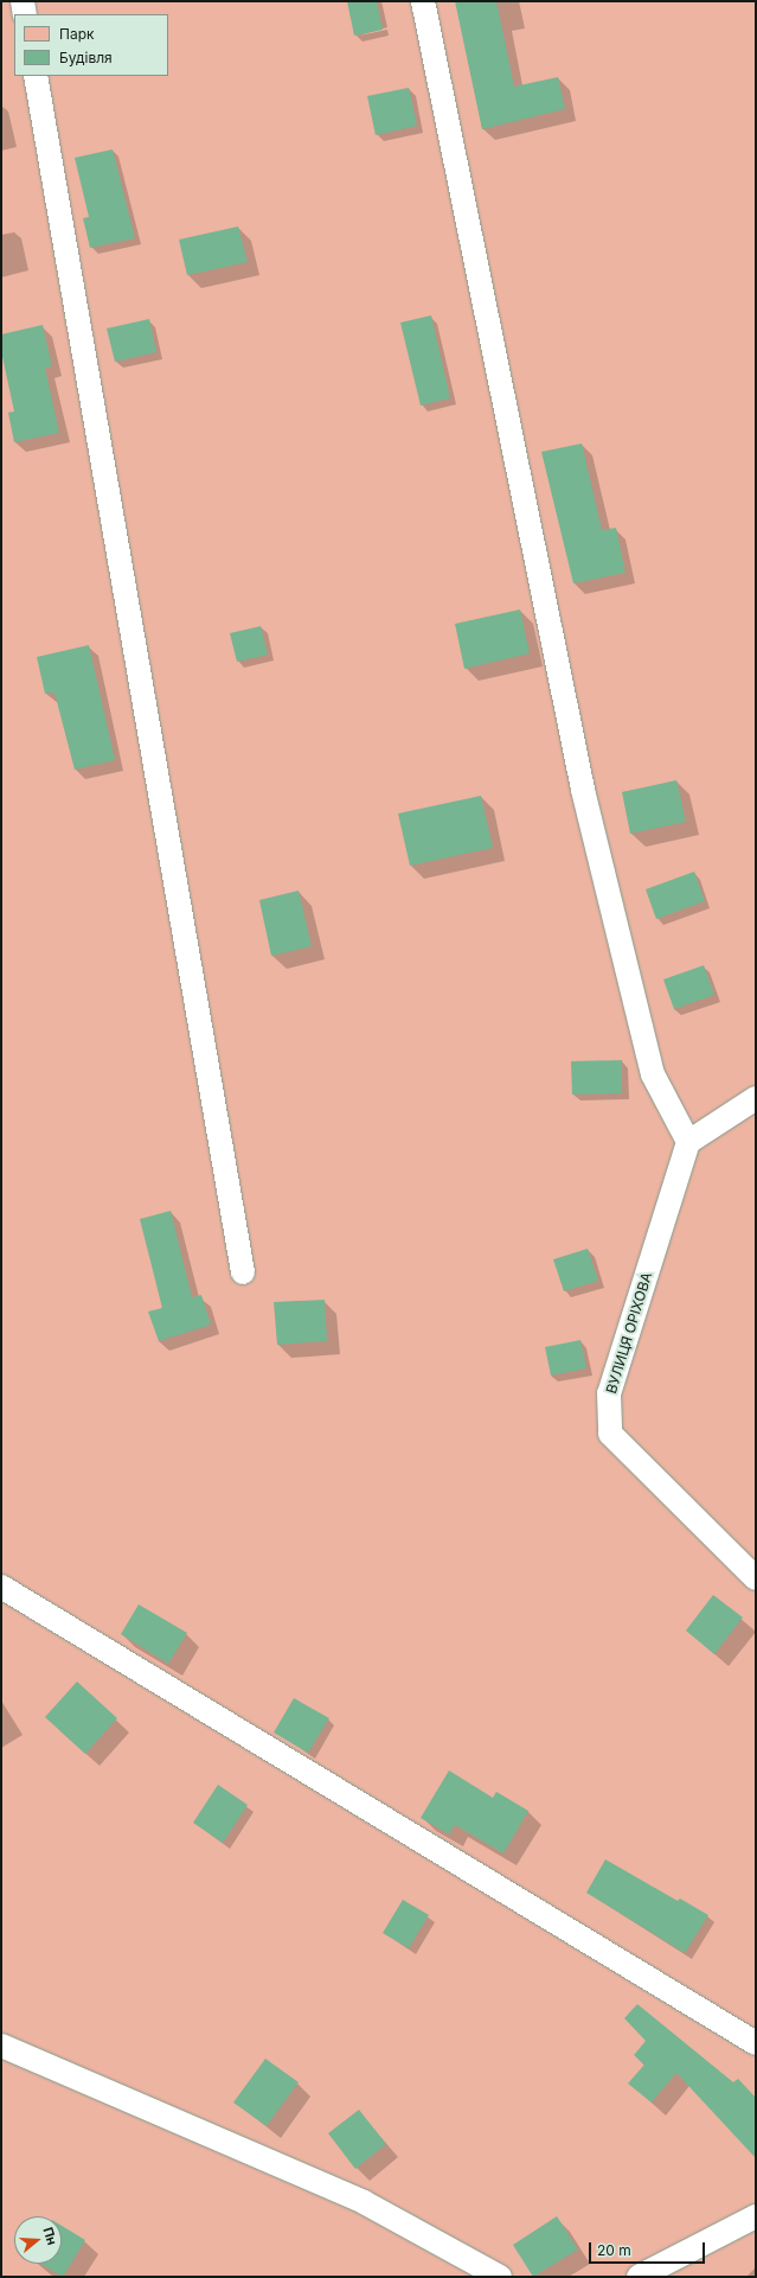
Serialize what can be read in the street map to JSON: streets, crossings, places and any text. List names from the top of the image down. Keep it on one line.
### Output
{"streets":{"lane":["ВУЛИЦЯ ОРІХОВА"]},"legend":["Парк","Будівля"],"scale_bar":"20 m","north":"right"}
